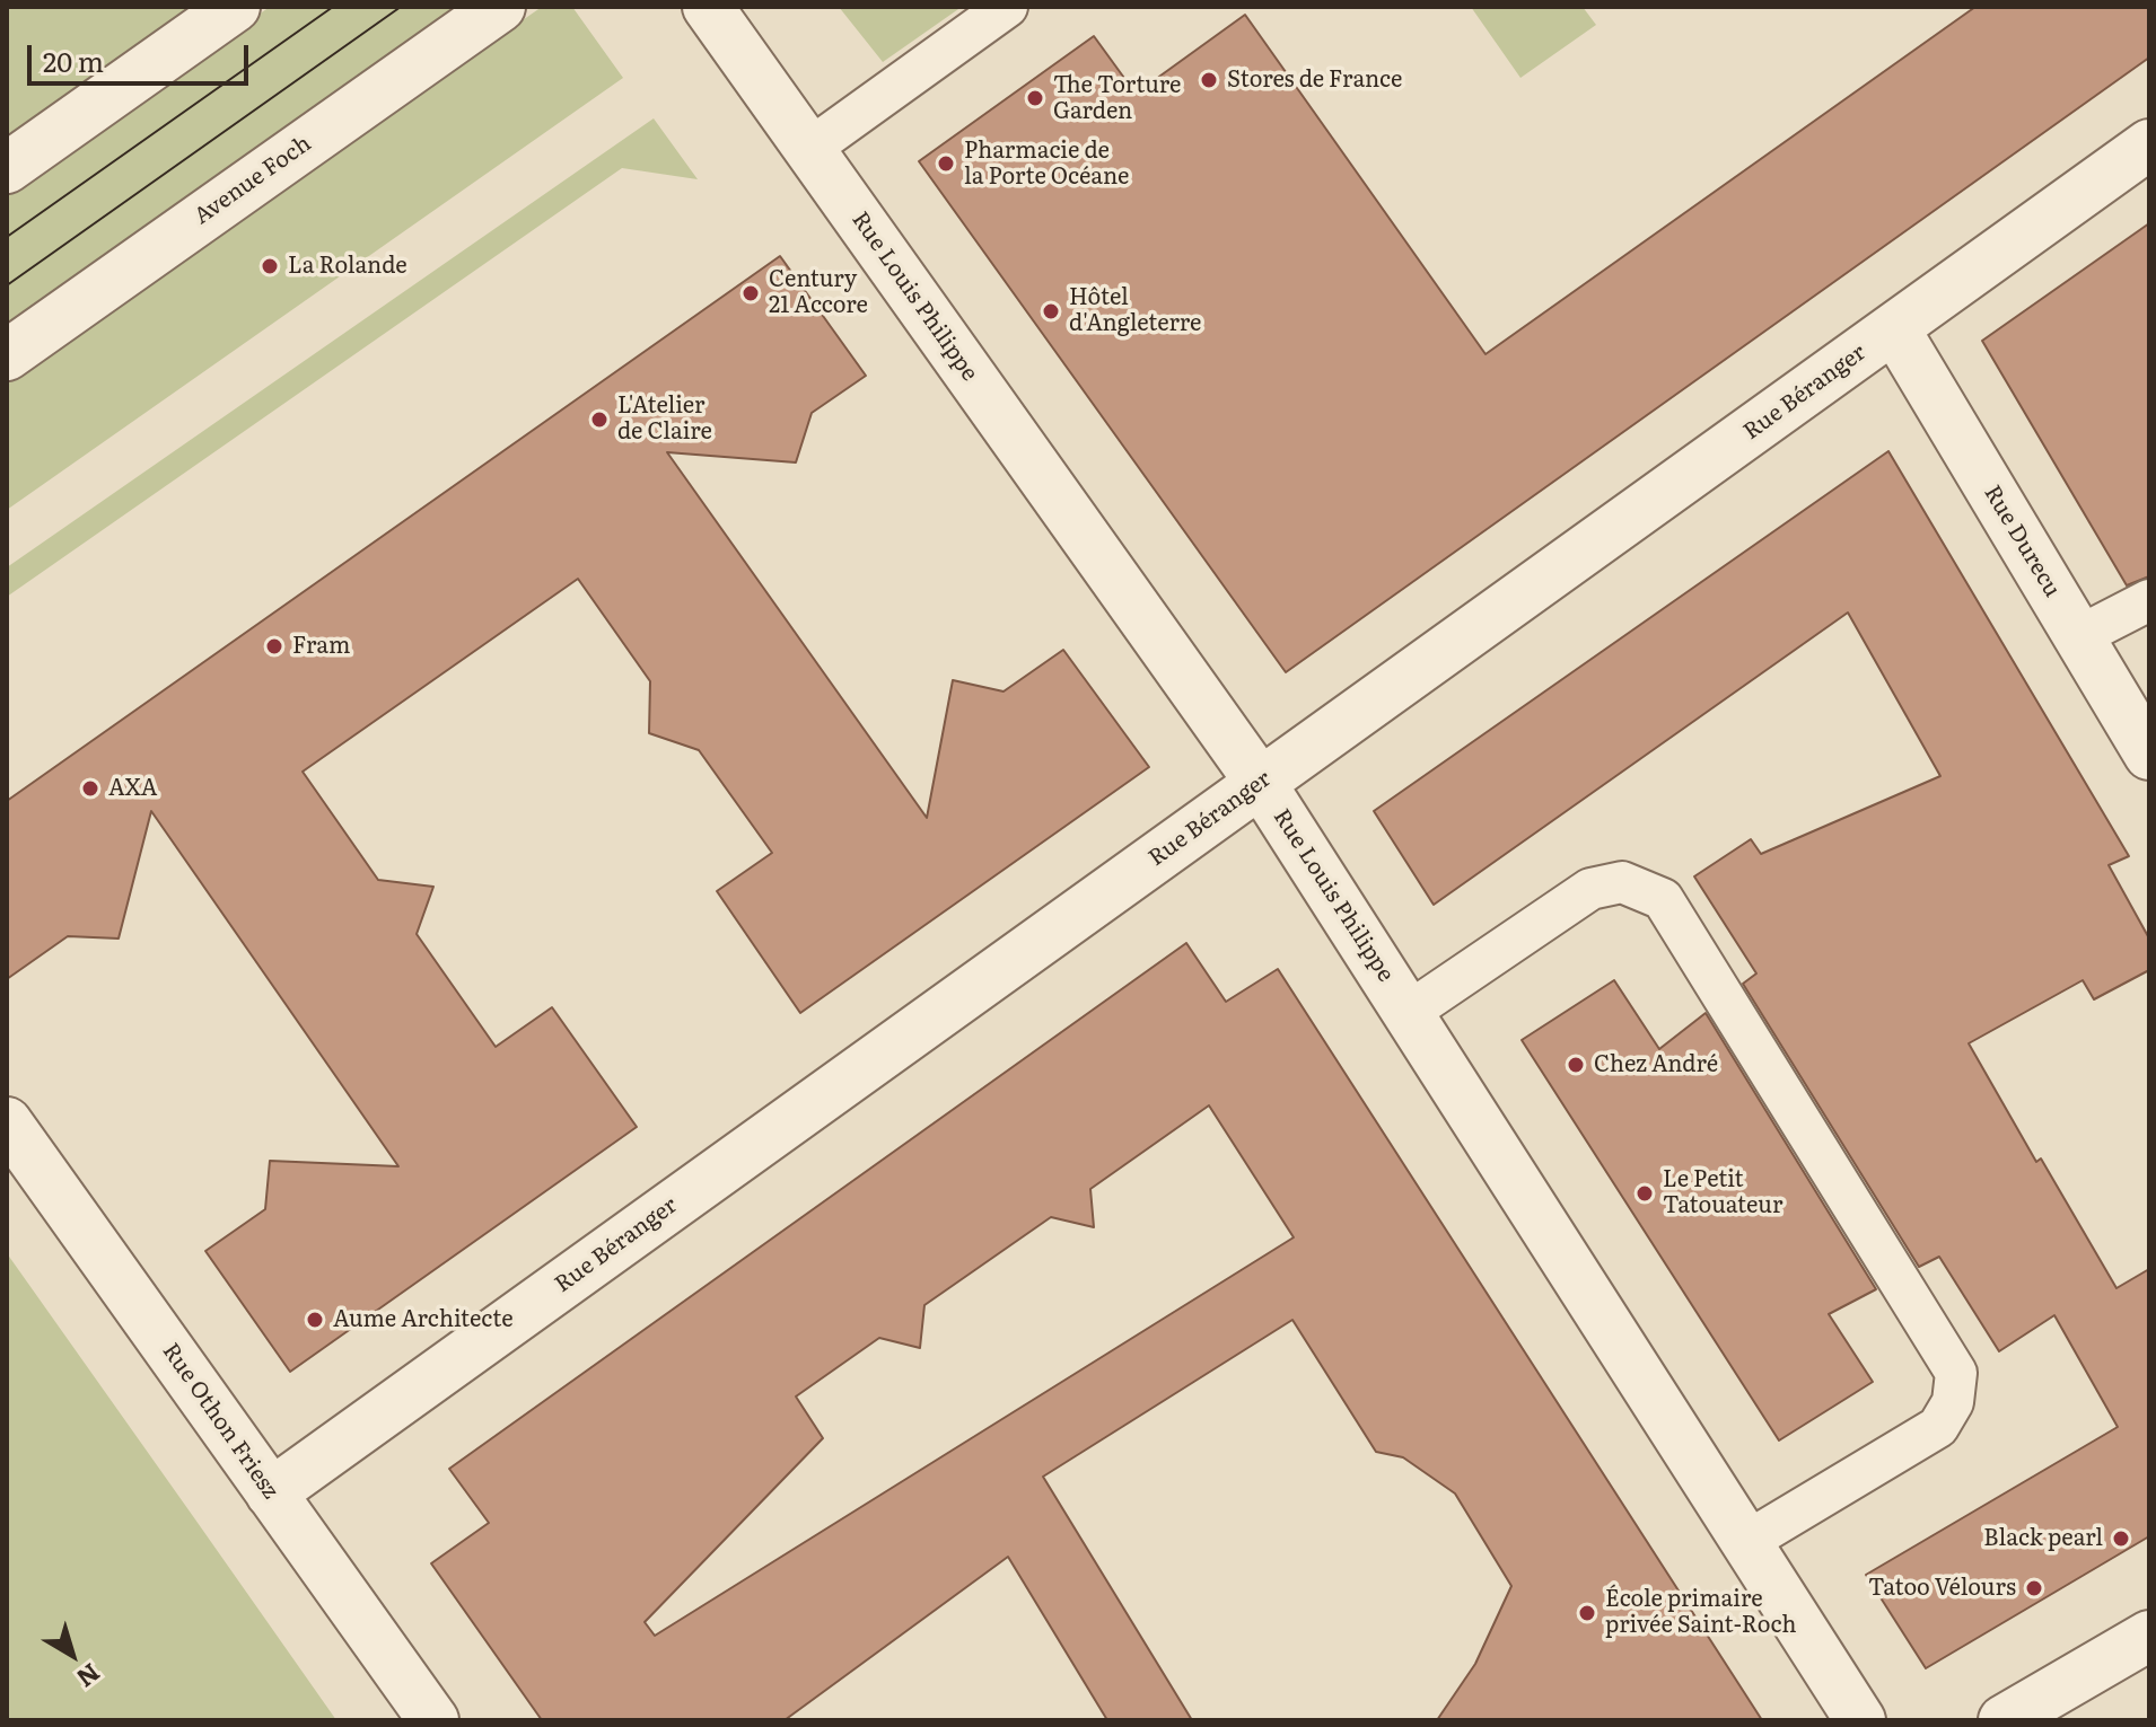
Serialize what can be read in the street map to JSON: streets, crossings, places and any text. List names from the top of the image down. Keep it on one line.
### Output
{"streets":{"street":["Avenue Foch","Rue Louis Philippe","Rue Béranger","Rue Durecu","Rue Othon Friesz"]},"crossings":[["Rue Louis Philippe","Rue Béranger"],["Rue Béranger","Rue Durecu"],["Rue Béranger","Rue Othon Friesz"]],"places":["Stores de France","The Torture Garden","Pharmacie de la Porte Océane","La Rolande","Century 21 Accore","Hôtel d'Angleterre","L'Atelier de Claire","Fram","AXA","Chez André","Le Petit Tatouateur","Aume Architecte","Black pearl","Tatoo Vélours","École primaire privée Saint-Roch"],"scale_bar":"20 m","north":"bottom right"}
